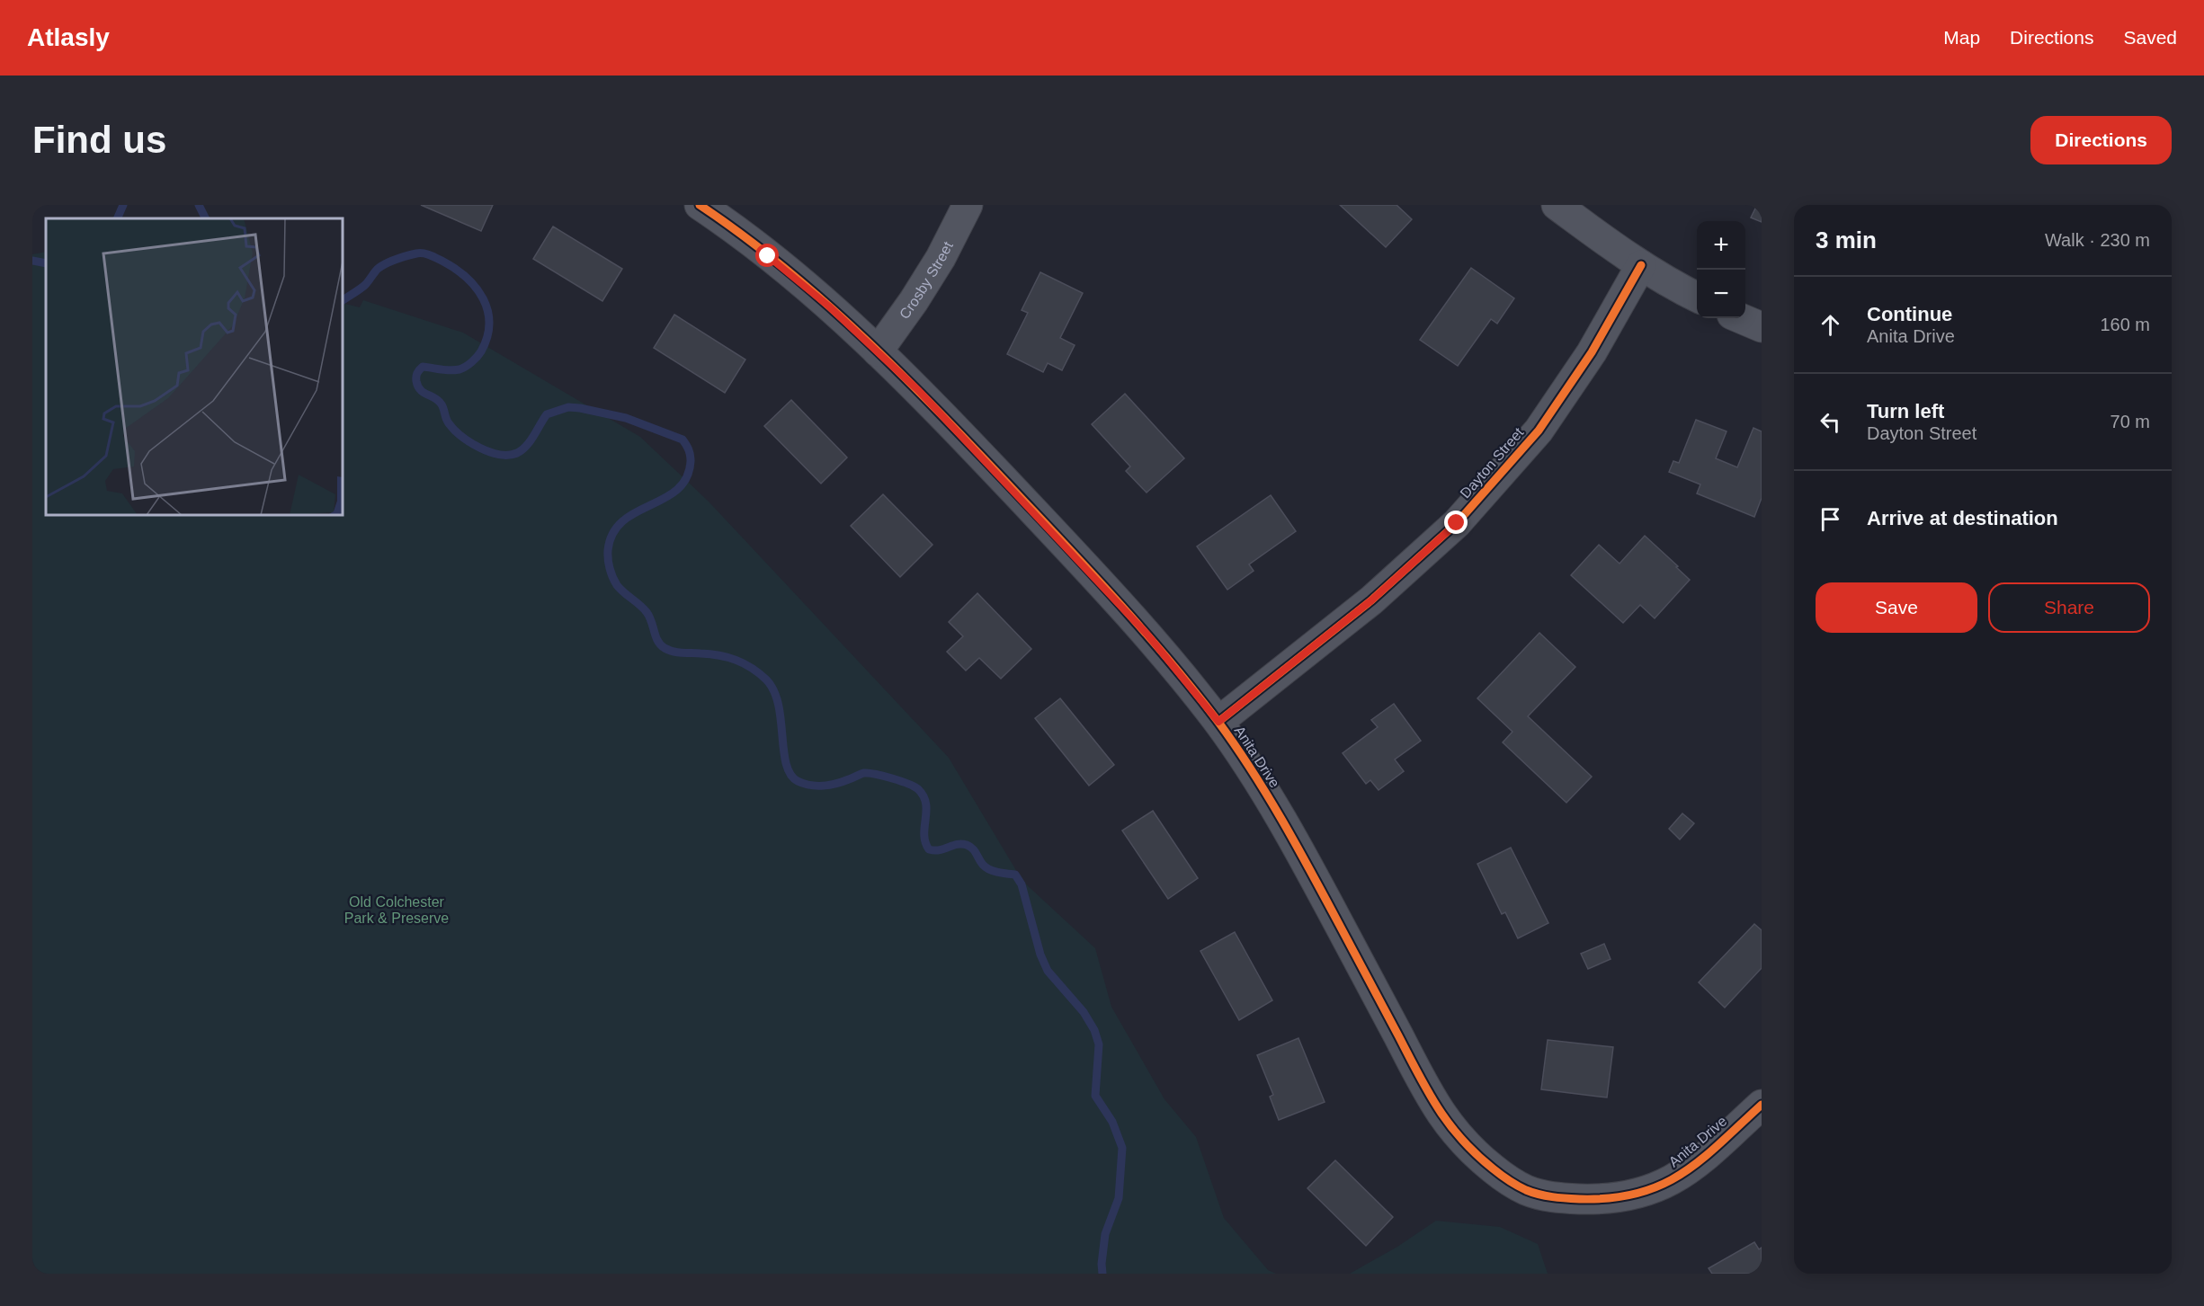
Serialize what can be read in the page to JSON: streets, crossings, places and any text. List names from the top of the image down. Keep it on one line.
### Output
{"streets":{"street":["Crosby Street","Dayton Street","Anita Drive"]},"crossings":[["Crosby Street","Anita Drive"],["Dayton Street","Anita Drive"]],"parks":["Old Colchester Park & Preserve"],"page":{"header":"Atlasly","nav":["Map","Directions","Saved"],"buttons":["Directions",["Save","Share"]],"title":"Find us","heading":["3 min","Walk · 230 m"],"map_buttons":["+","−"],"list":[["Continue","Anita Drive","160 m"],["Turn left","Dayton Street","70 m"],"Arrive at destination"]}}
